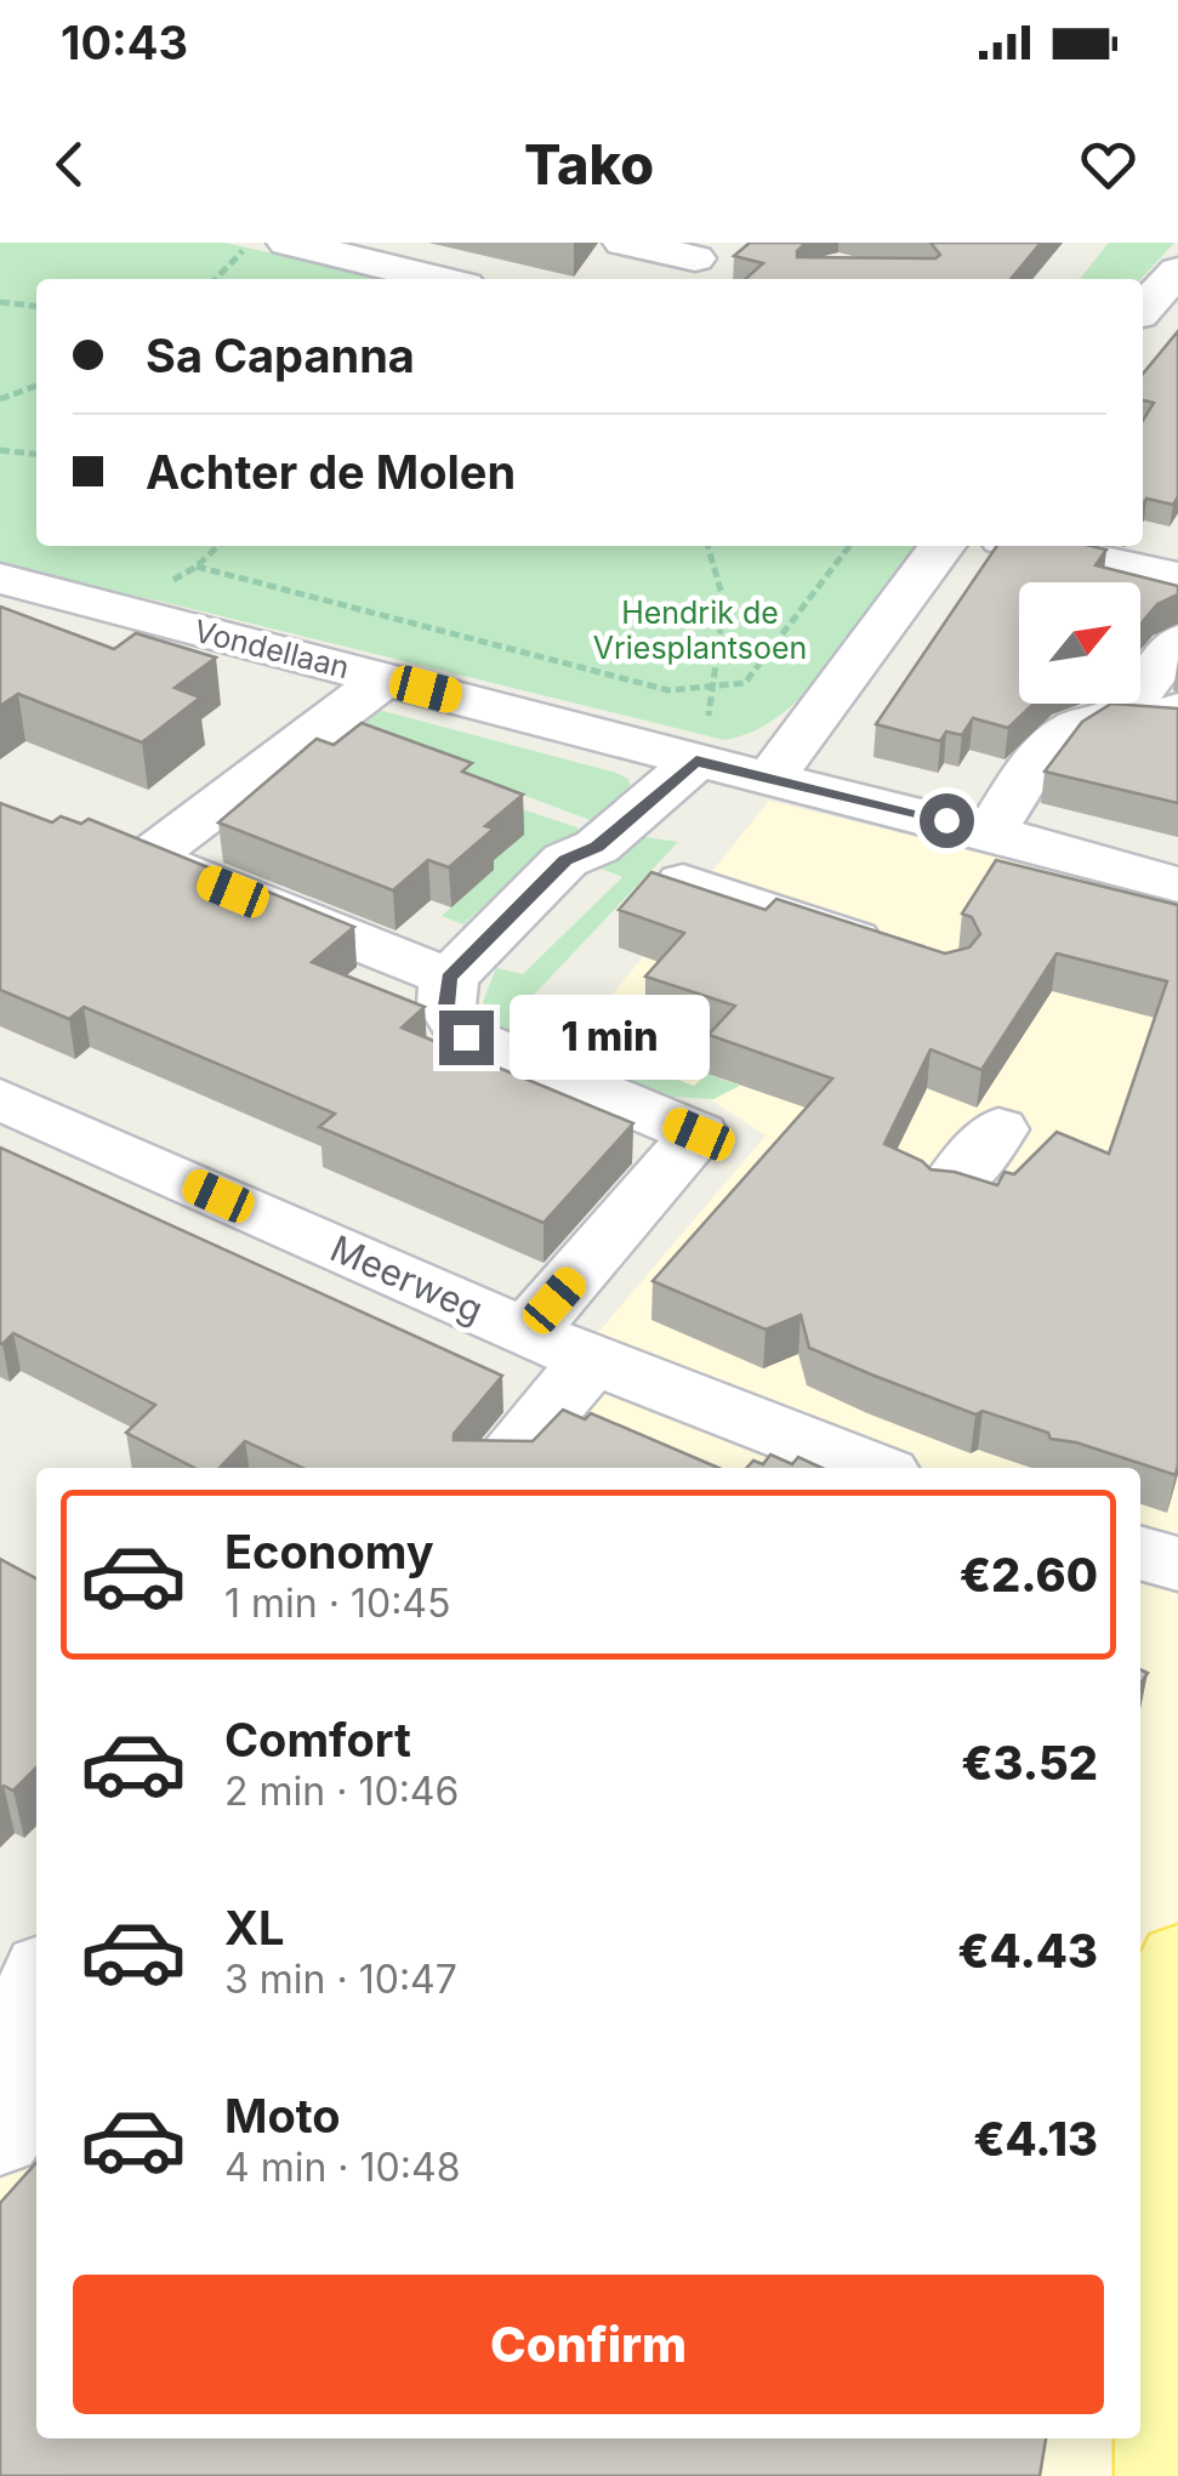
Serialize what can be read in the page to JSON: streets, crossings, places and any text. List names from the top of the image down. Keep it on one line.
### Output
{"streets":{"street":["Vondellaan","Meerweg"]},"parks":["Hendrik de Vriesplantsoen"],"north":"top right","page":{"status":"10:43","header":"Tako","banner":["Sa Capanna","Achter de Molen"],"bubble":"1 min","list":[{"name":"Economy","note":"1 min · 10:45","value":"€2.60"},{"name":"Comfort","note":"2 min · 10:46","value":"€3.52"},{"name":"XL","note":"3 min · 10:47","value":"€4.43"},{"name":"Moto","note":"4 min · 10:48","value":"€4.13"}],"buttons":"Confirm"}}
